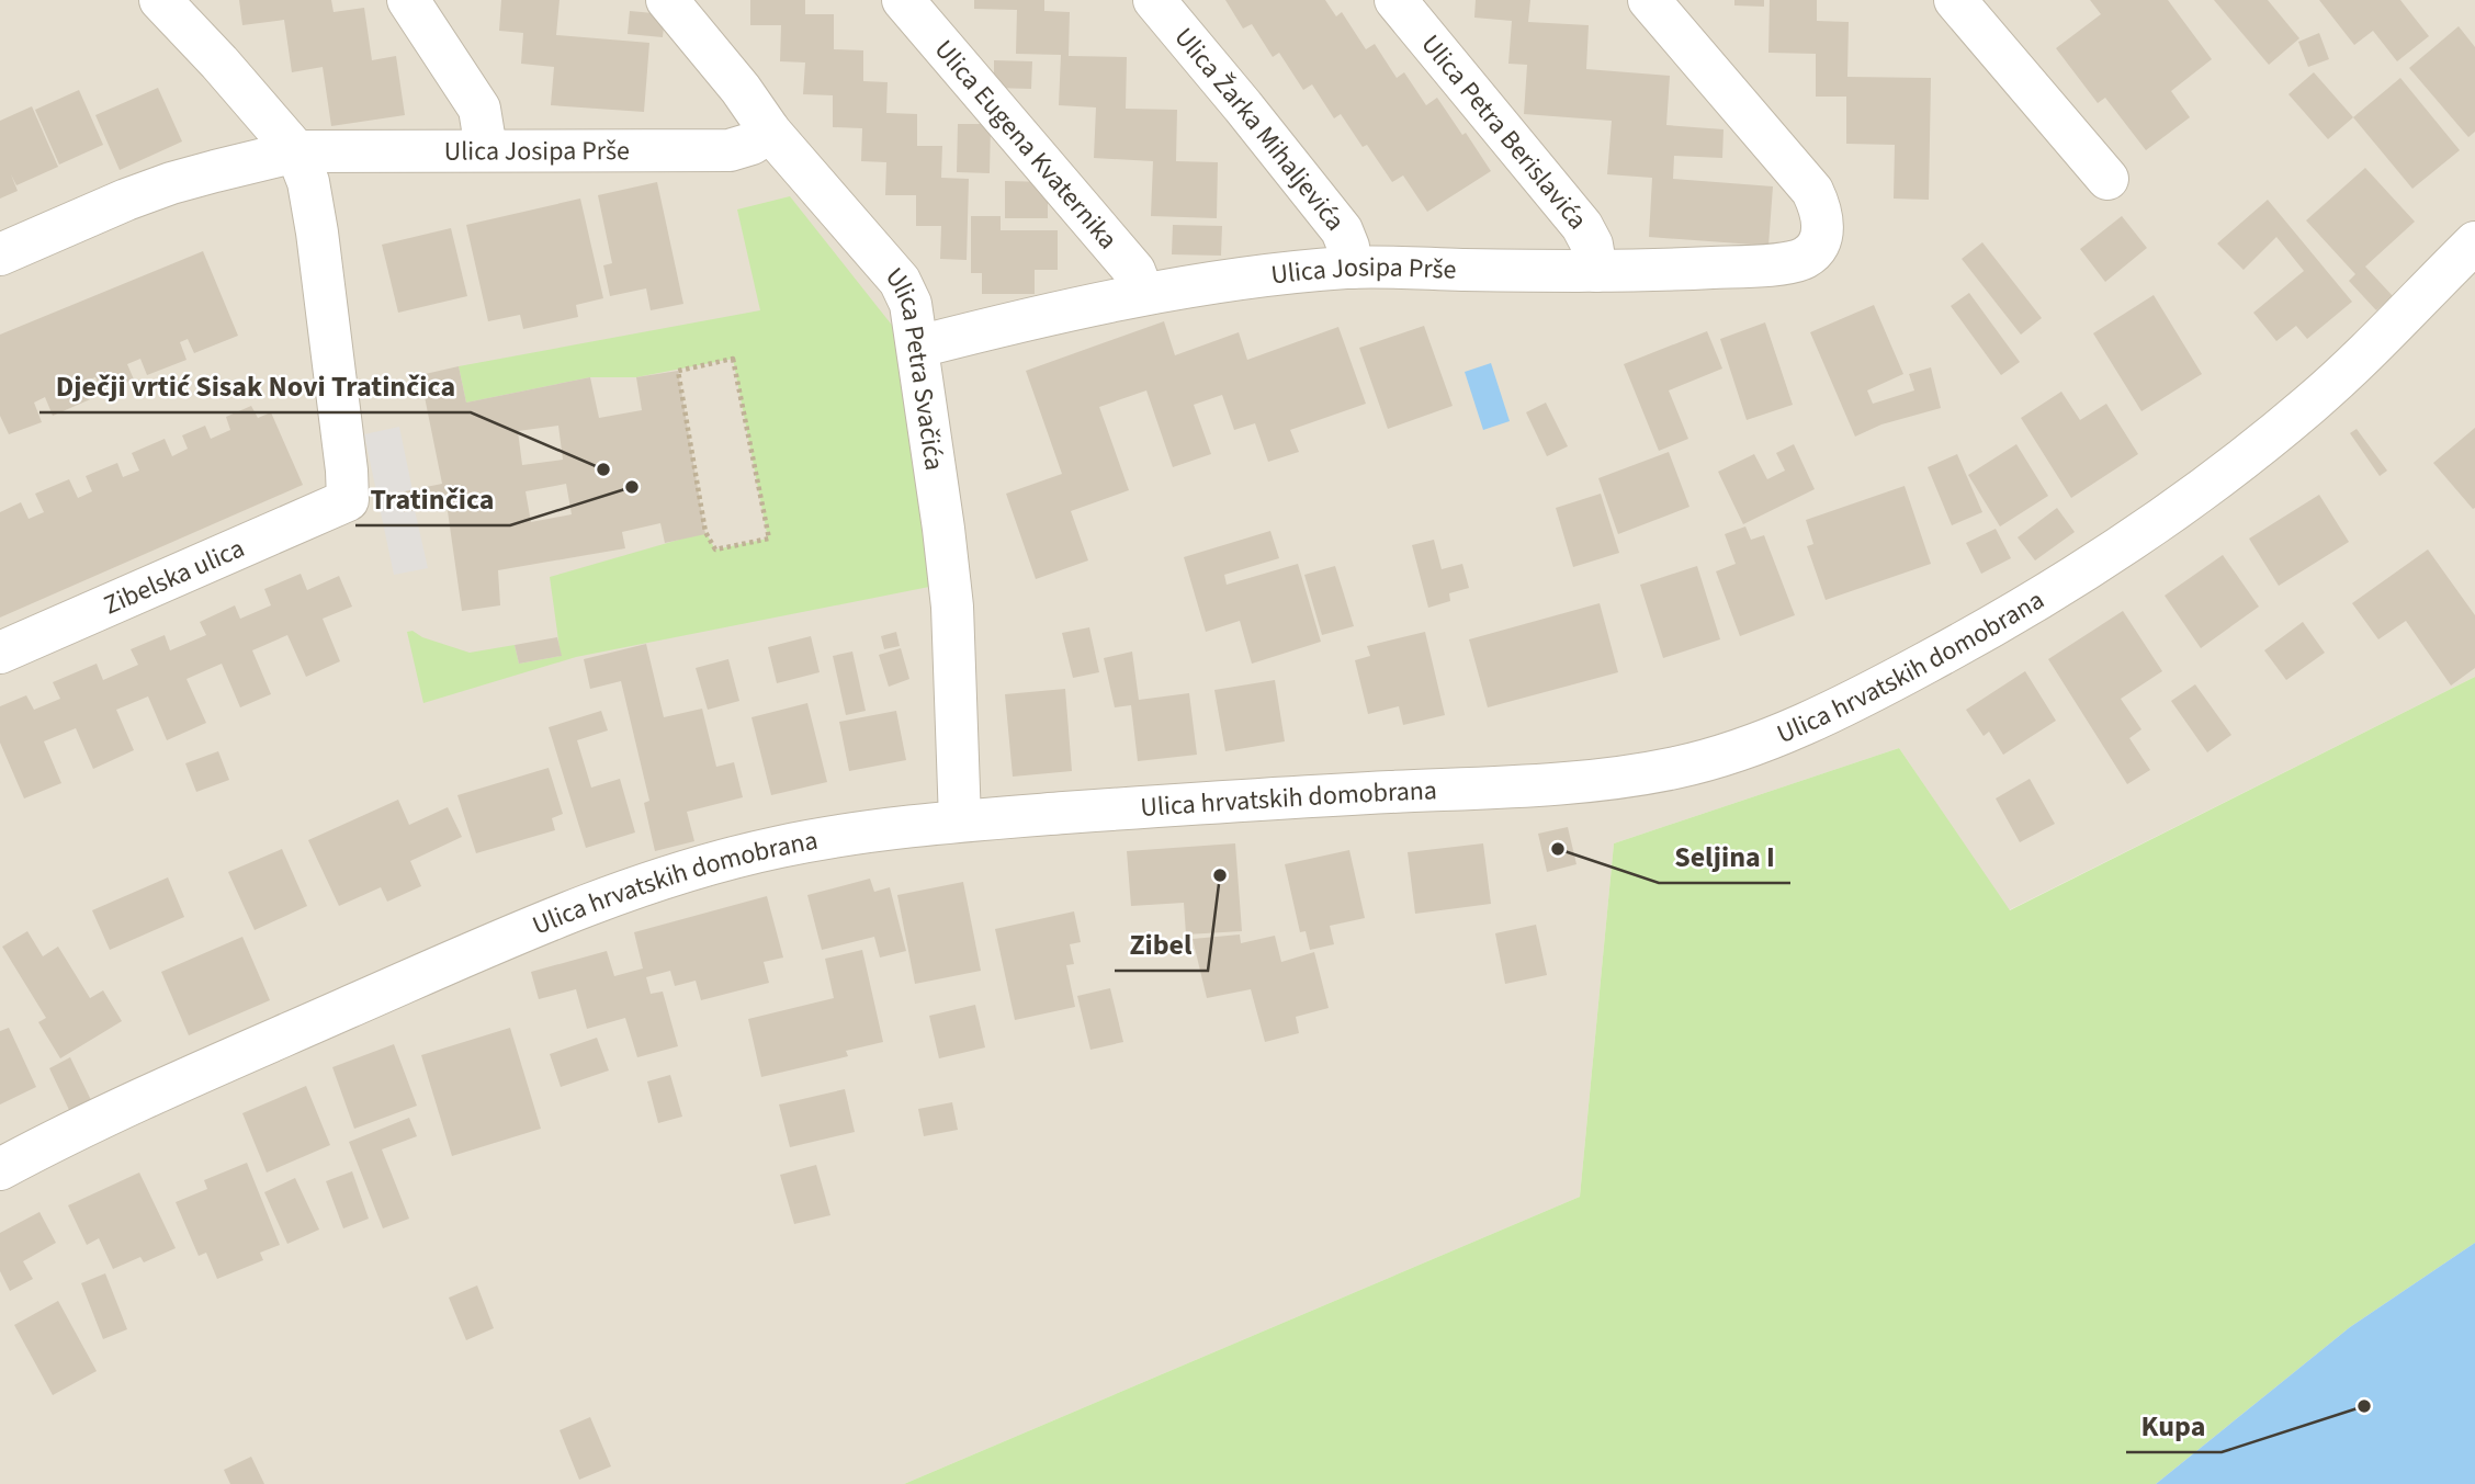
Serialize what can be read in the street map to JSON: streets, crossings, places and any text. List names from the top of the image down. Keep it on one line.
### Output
{"streets":{"street":["Ulica Žarka Mihaljevića","Ulica Petra Berislavića","Ulica Eugena Kvaternika","Ulica Josipa Prše","Ulica Petra Svačića","Zibelska ulica","Ulica hrvatskih domobrana"]},"crossings":[["Ulica Žarka Mihaljevića","Ulica Josipa Prše"],["Ulica Petra Berislavića","Ulica Josipa Prše"],["Ulica Eugena Kvaternika","Ulica Josipa Prše"],["Ulica Josipa Prše","Ulica Petra Svačića"],["Ulica Josipa Prše","Zibelska ulica"],["Ulica Petra Svačića","Ulica hrvatskih domobrana"]],"places":["Dječji vrtić Sisak Novi Tratinčica","Tratinčica","Seljina I","Zibel","Kupa"]}
